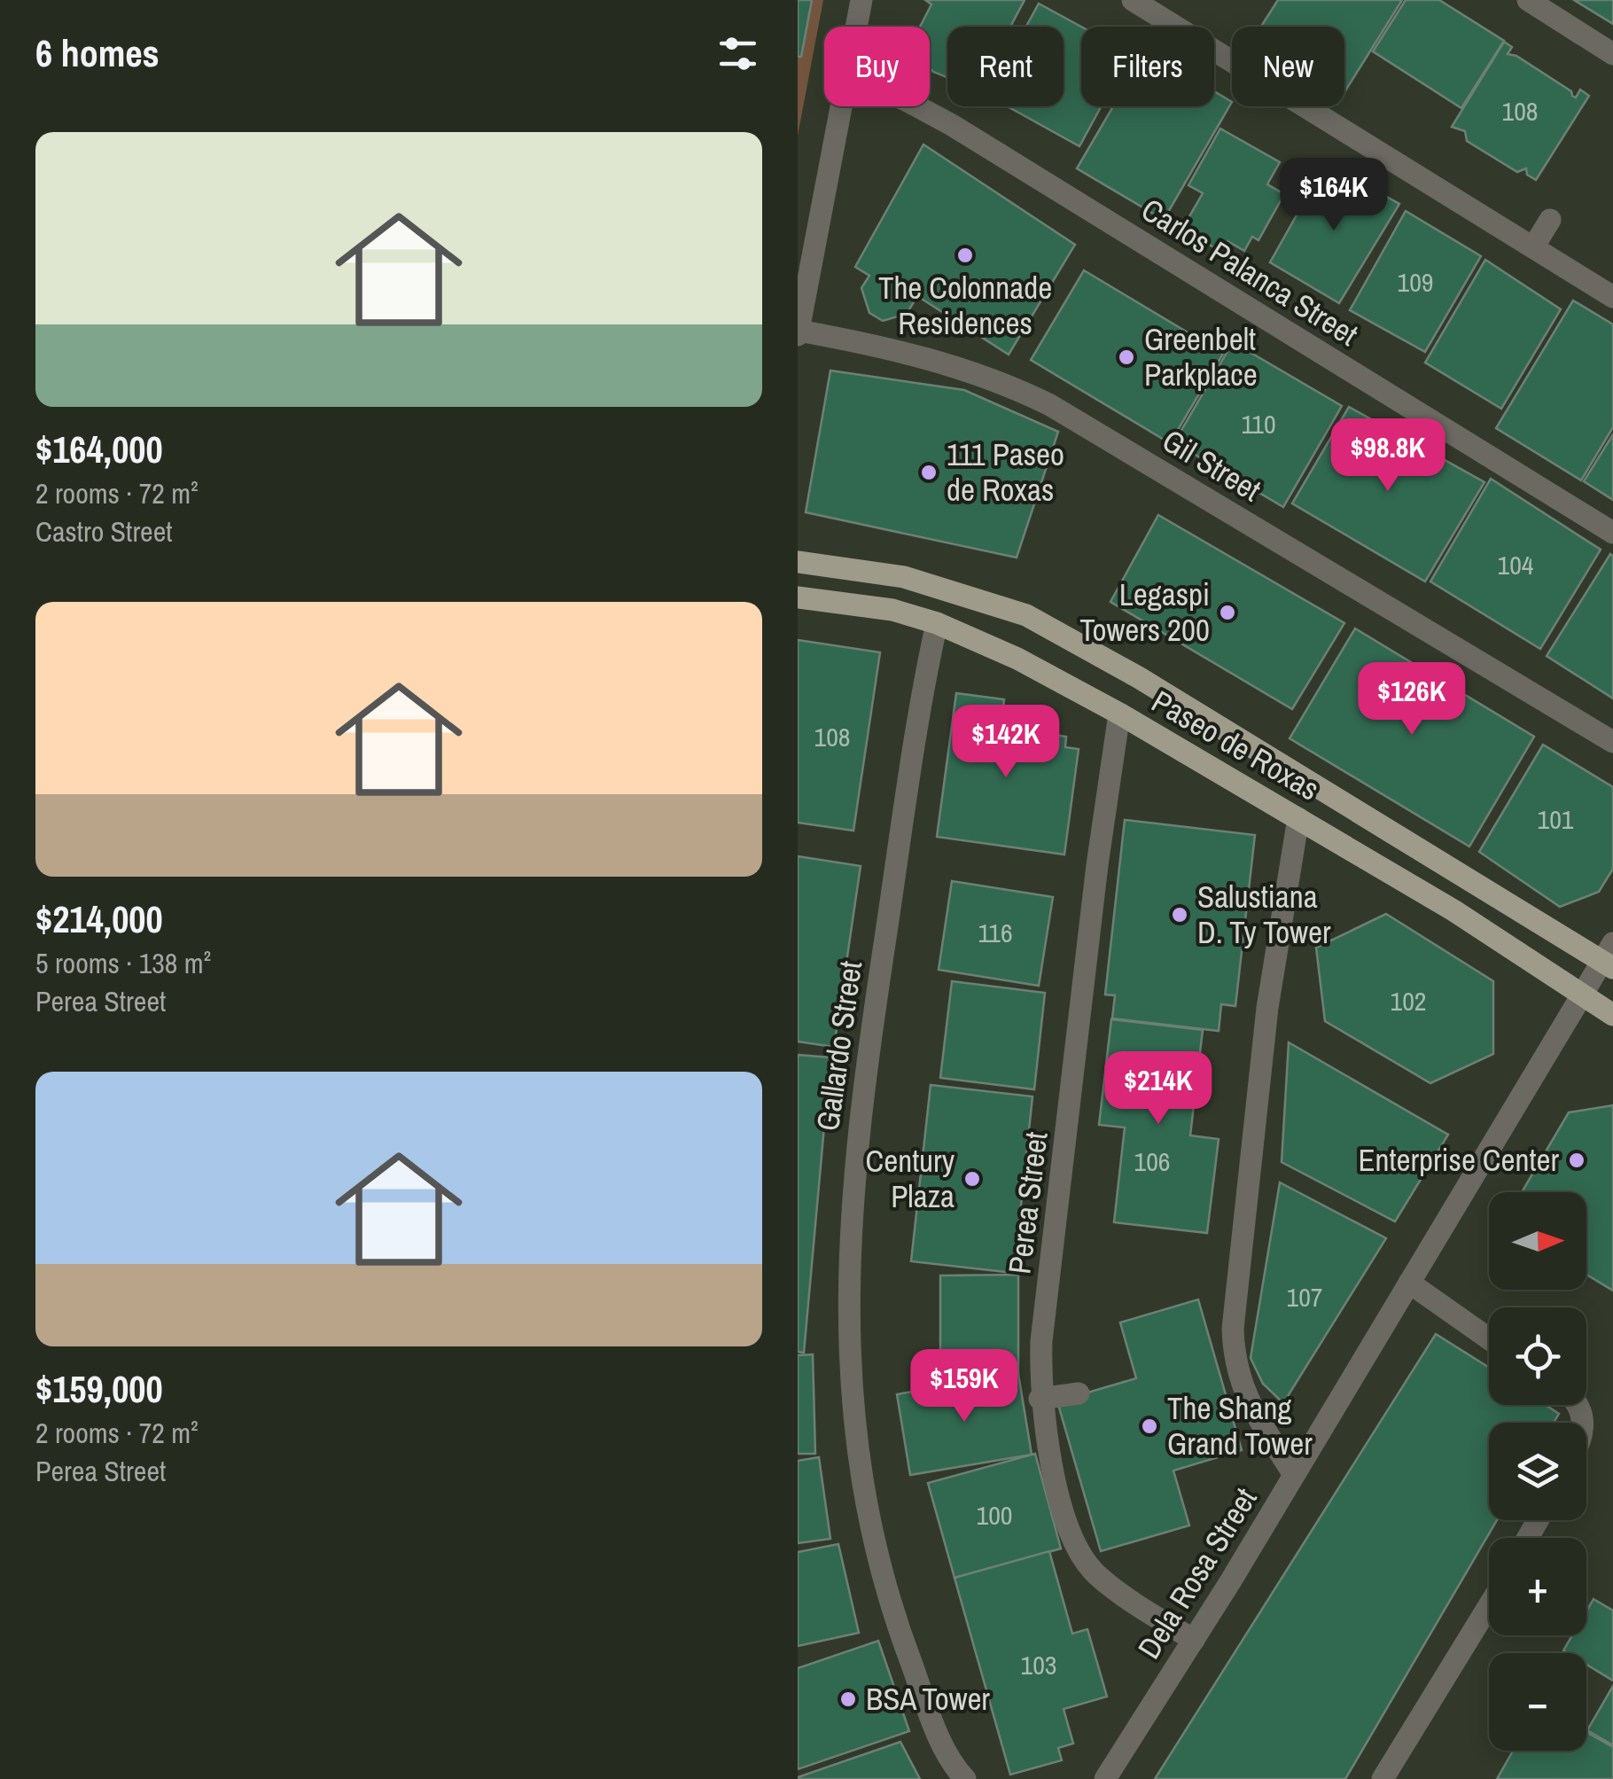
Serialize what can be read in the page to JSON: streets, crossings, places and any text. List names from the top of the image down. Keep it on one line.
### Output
{"streets":{"main road":["Paseo de Roxas"],"street":["Carlos Palanca Street","Gil Street","Gallardo Street","Perea Street","Dela Rosa Street"]},"crossings":[["Paseo de Roxas","Gallardo Street"],["Paseo de Roxas","Perea Street"],["Paseo de Roxas","Dela Rosa Street"],["Perea Street","Dela Rosa Street"]],"places":["The Colonnade Residences","Greenbelt Parkplace","111 Paseo de Roxas","Legaspi Towers 200","Salustiana D. Ty Tower","Enterprise Center","Century Plaza","The Shang Grand Tower","BSA Tower"],"house_numbers":["108","109","110","104","108","101","116","102","106","107","100","103"],"north":"right","page":{"heading":"6 homes","chip":["Buy","Rent","Filters","New"],"list":[{"name":"$164,000","note":"2 rooms · 72 m² · Castro Street"},{"name":"$214,000","note":"5 rooms · 138 m² · Perea Street"},{"name":"$159,000","note":"2 rooms · 72 m² · Perea Street"}],"price":["$164K","$98.8K","$126K","$142K","$214K","$159K"],"map_buttons":["+","−"]}}
